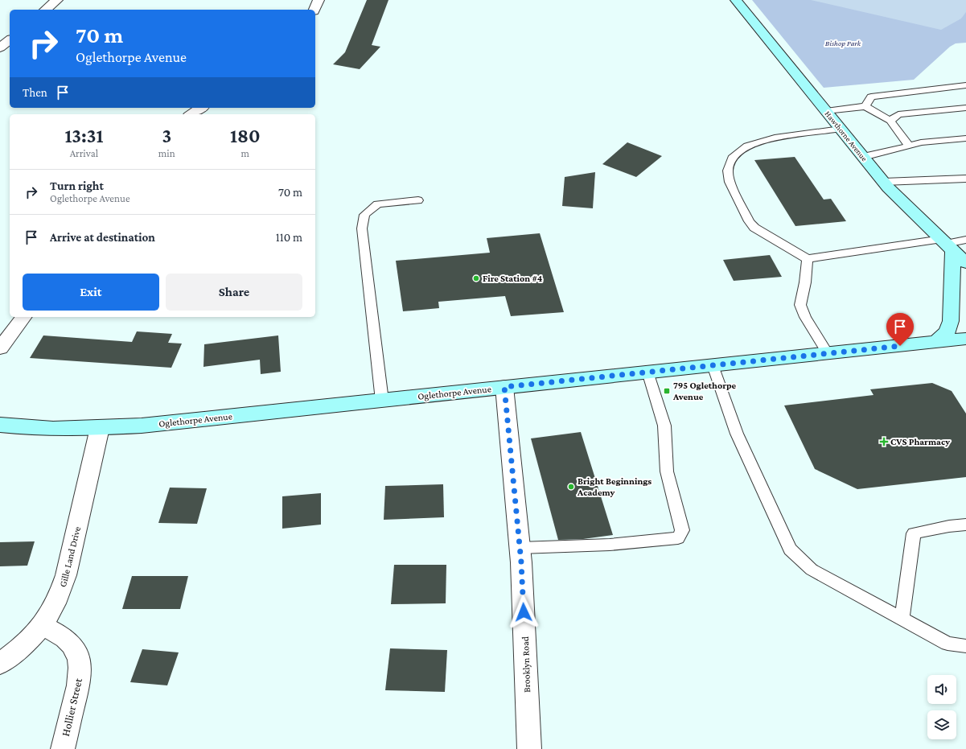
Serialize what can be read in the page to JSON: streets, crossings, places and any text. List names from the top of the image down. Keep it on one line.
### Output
{"streets":{"main road":["Hawthorne Avenue","Oglethorpe Avenue"],"street":["Gille Land Drive","Brooklyn Road","Hollier Street"]},"crossings":[["Oglethorpe Avenue","Gille Land Drive"],["Oglethorpe Avenue","Brooklyn Road"],["Gille Land Drive","Hollier Street"]],"parks":["Bishop Park"],"places":{"other":["Fire Station #4","Bright Beginnings Academy"],"transit":["795 Oglethorpe Avenue"],"health":["CVS Pharmacy"]},"page":{"turn":["70 m","Oglethorpe Avenue"],"then":"Then","eta":["13:31","Arrival","3","min","180","m"],"list":[{"name":"Turn right","note":"Oglethorpe Avenue","value":"70 m"},{"name":"Arrive at destination","value":"110 m"}],"buttons":["Exit","Share"]}}
